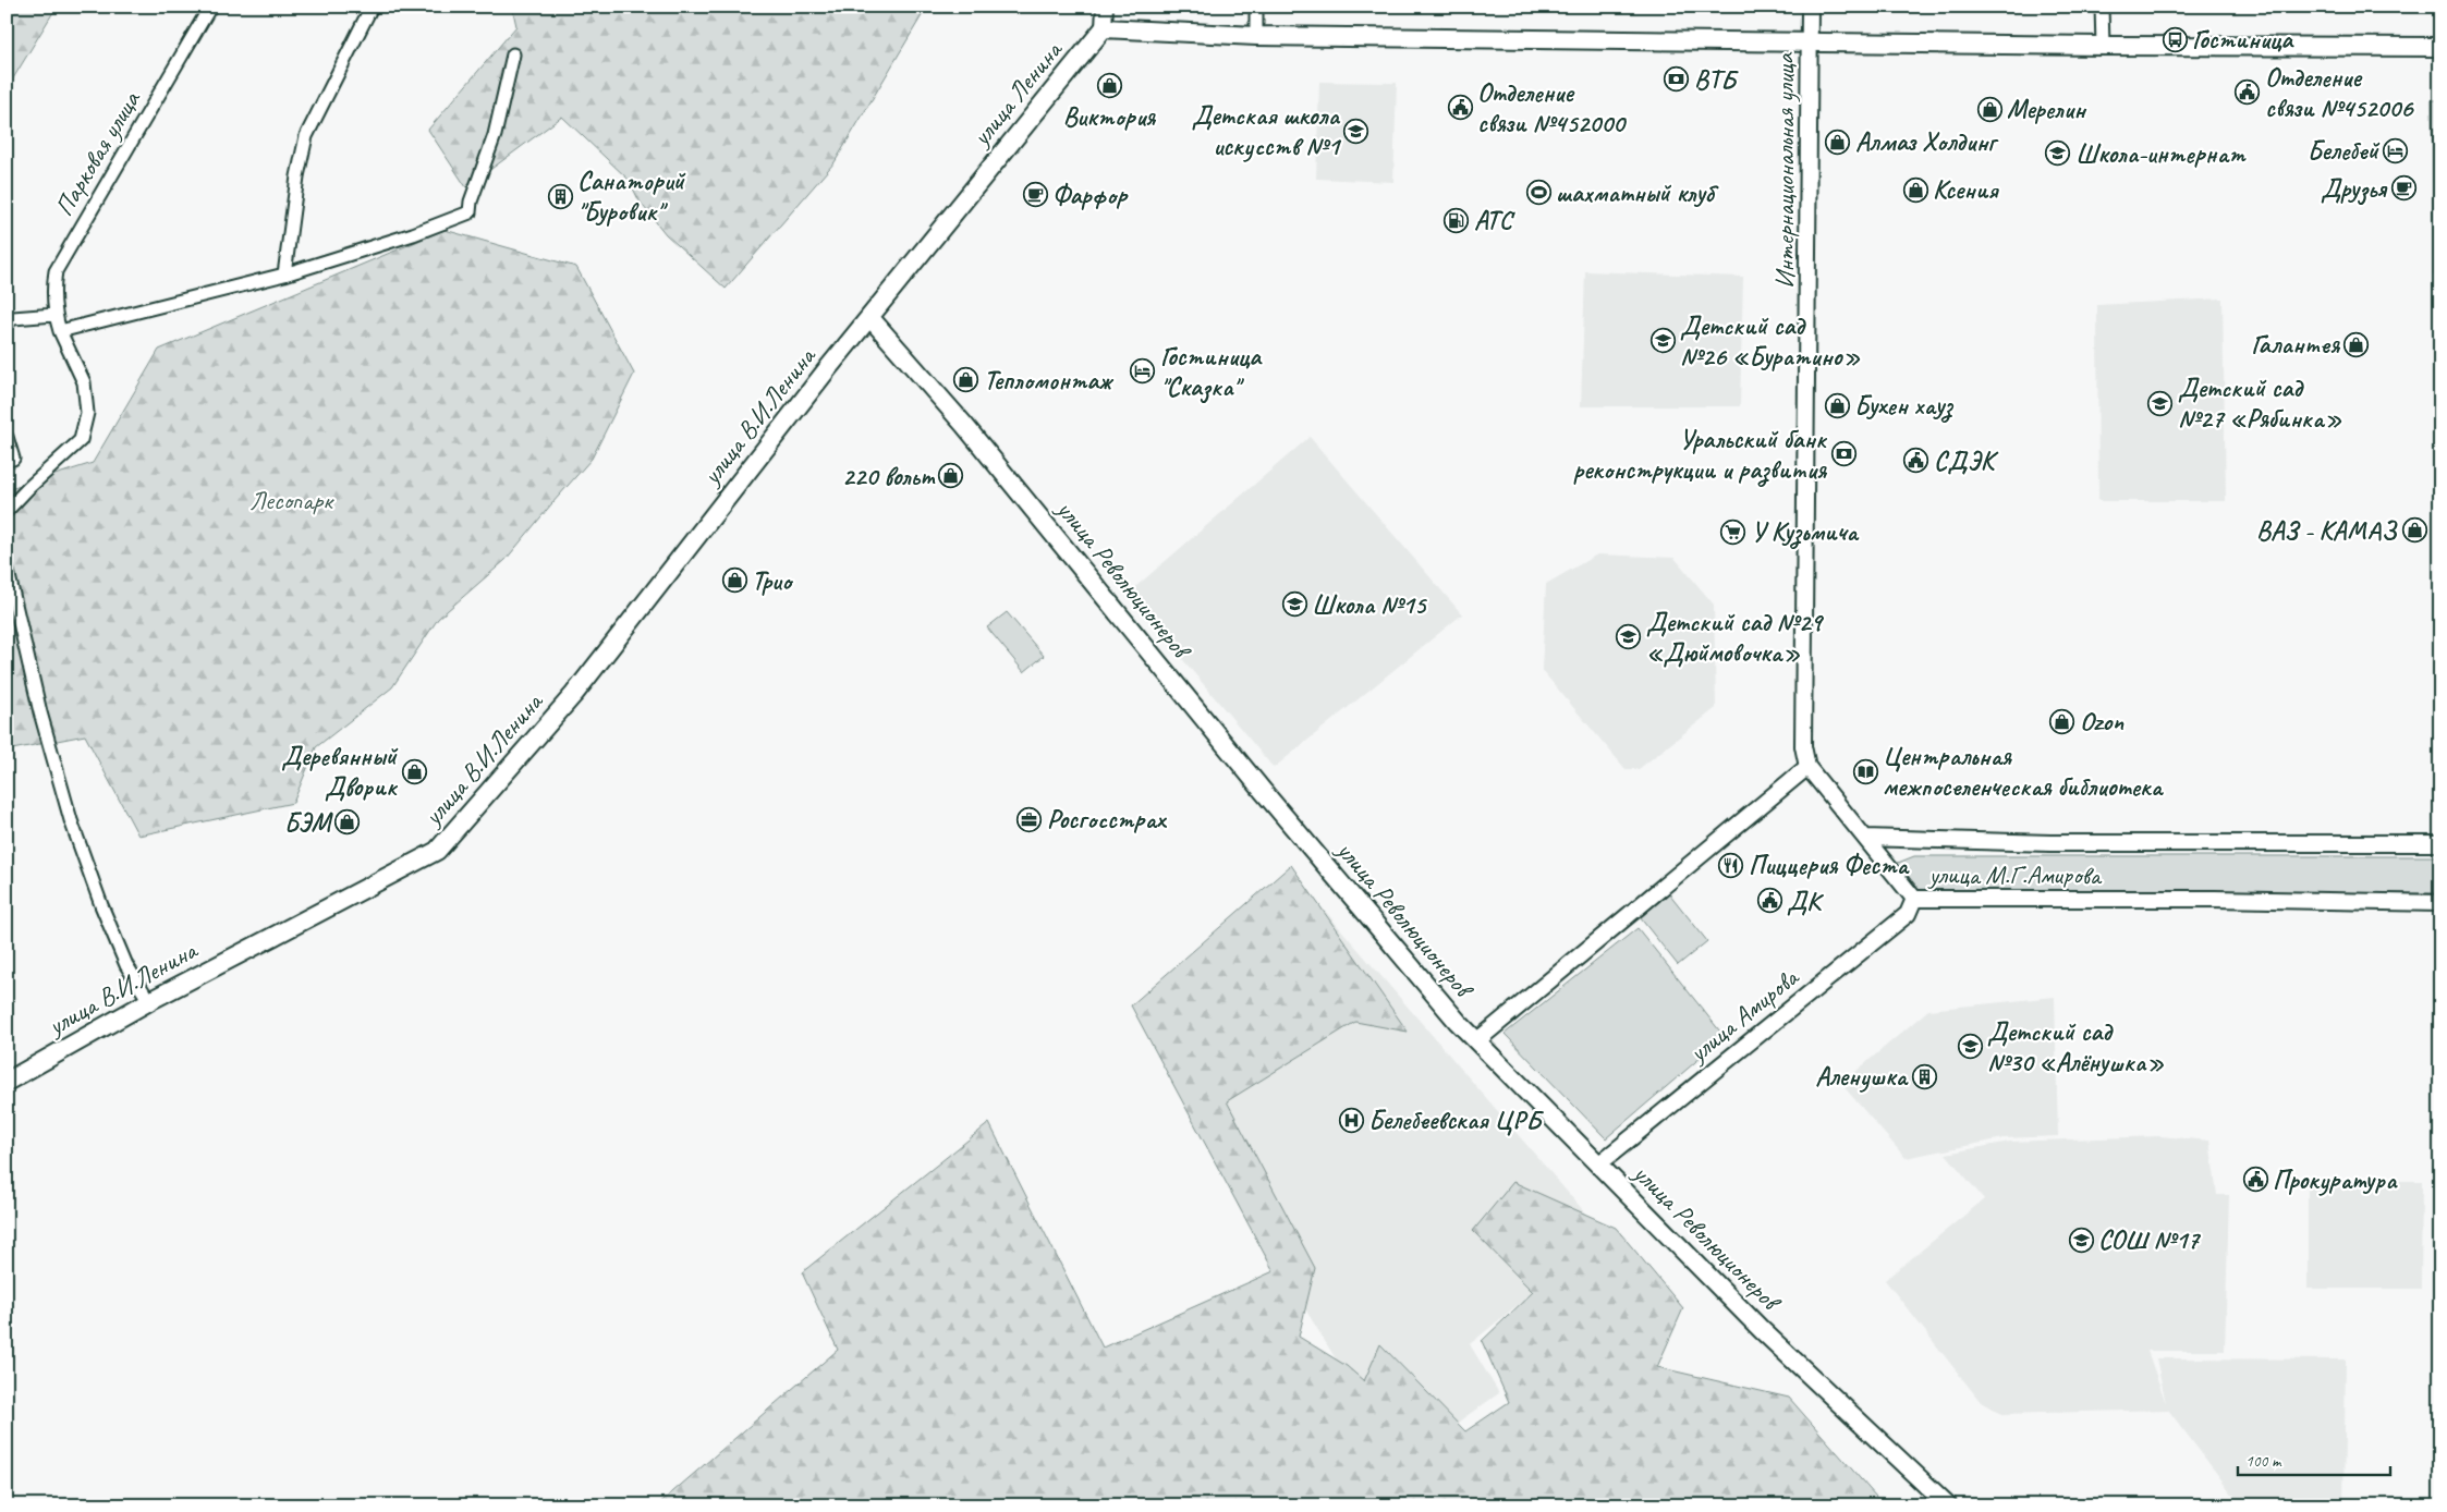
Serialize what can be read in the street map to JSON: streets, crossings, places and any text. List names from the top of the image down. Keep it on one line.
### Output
{"streets":{"main road":["улица Ленина","улица В.И.Ленина","улица Революционеров"],"street":["Парковая улица","Интернациональная улица","улица М.Г.Амирова","улица Амирова"]},"crossings":[["улица Ленина","улица В.И.Ленина"],["улица Ленина","улица Революционеров"],["улица В.И.Ленина","улица Революционеров"],["улица Революционеров","улица Амирова"],["улица М.Г.Амирова","улица Амирова"]],"parks":["Лесопарк"],"places":{"bus stop":["Гостиница"],"bank":["ВТБ","Уральский банк реконструкции и развития"],"shop":["Виктория","Мерелин","Алмаз Холдинг","Ксения","Галантея","Тепломонтаж","Бухен хауз","220 вольт","ВАЗ - КАМАЗ","Трио","Ozon","Деревянный Дворик","БЭМ"],"public building":["Отделение связи №452006","Отделение связи №452000","СДЭК","ДК","Прокуратура"],"school or university":["Детская школа искусств №1","Школа-интернат","Детский сад №26 «Буратино»","Детский сад №27 «Рябинка»","Школа №15","Детский сад №29 «Дюймовочка»","Детский сад №30 «Алёнушка»","СОШ №17"],"hotel":["Белебей","Гостиница \"Сказка\""],"cafe":["Друзья","Фарфор"],"sports":["шахматный клуб"],"building":["Санаторий \"Буровик\"","Аленушка"],"fuel station":["АТС"],"supermarket":["У Кузьмича"],"library":["Центральная межпоселенческая библиотека"],"office":["Росгосстрах"],"restaurant":["Пиццерия Феста"],"hospital":["Белебеевская ЦРБ"]},"scale_bar":"100 m"}
